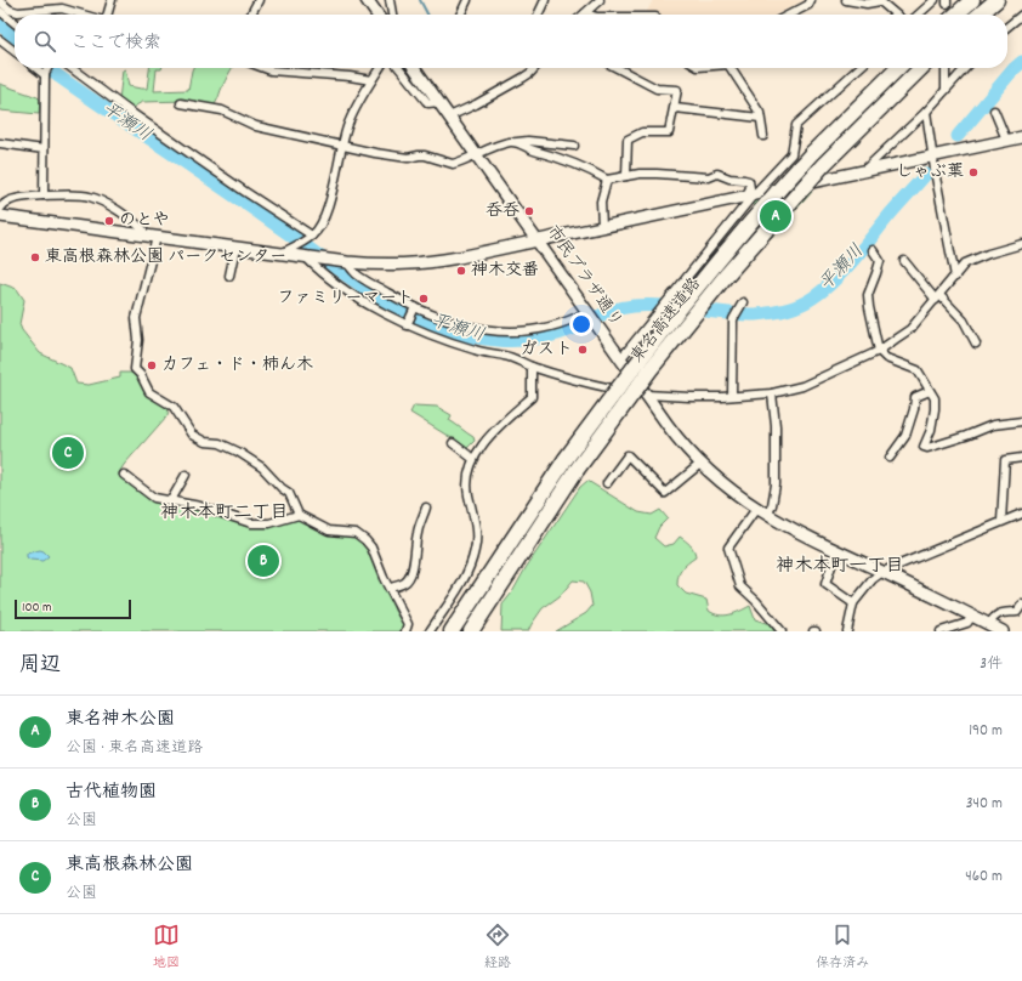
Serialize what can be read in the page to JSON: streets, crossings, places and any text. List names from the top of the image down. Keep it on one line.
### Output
{"streets":{"highway":["東名高速道路"],"street":["市民プラザ通り"]},"districts":["神木本町二丁目","神木本町一丁目"],"water":["平瀬川"],"places":["しゃぶ葉","呑呑","のとや","東高根森林公園 パークセンター","神木交番","ファミリーマート","ガスト","カフェ・ド・柿ん木"],"scale_bar":"100 m","page":{"search":"ここで検索","pins":["A","C","B"],"scale":"100 m","heading":["周辺","3件"],"list":[{"mark":"A","name":"東名神木公園","note":"公園 · 東名高速道路","value":"190 m"},{"mark":"B","name":"古代植物園","note":"公園","value":"340 m"},{"mark":"C","name":"東高根森林公園","note":"公園","value":"460 m"}],"nav":["地図","経路","保存済み"]}}
